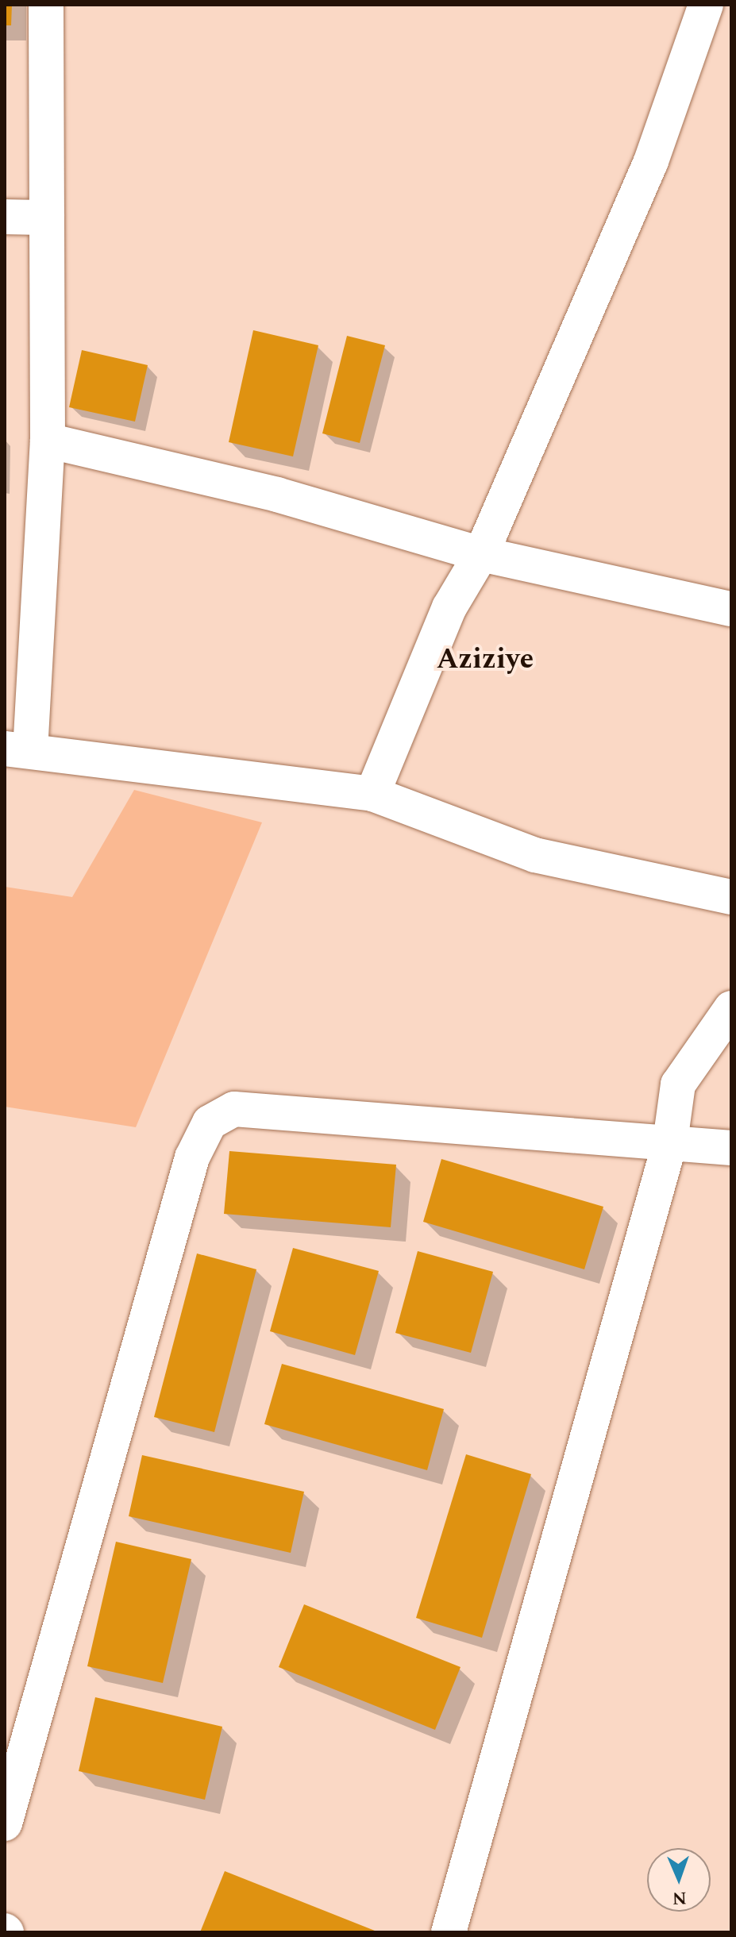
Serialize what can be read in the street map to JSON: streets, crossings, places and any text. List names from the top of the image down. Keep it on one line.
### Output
{"districts":["Aziziye"],"north":"bottom"}
